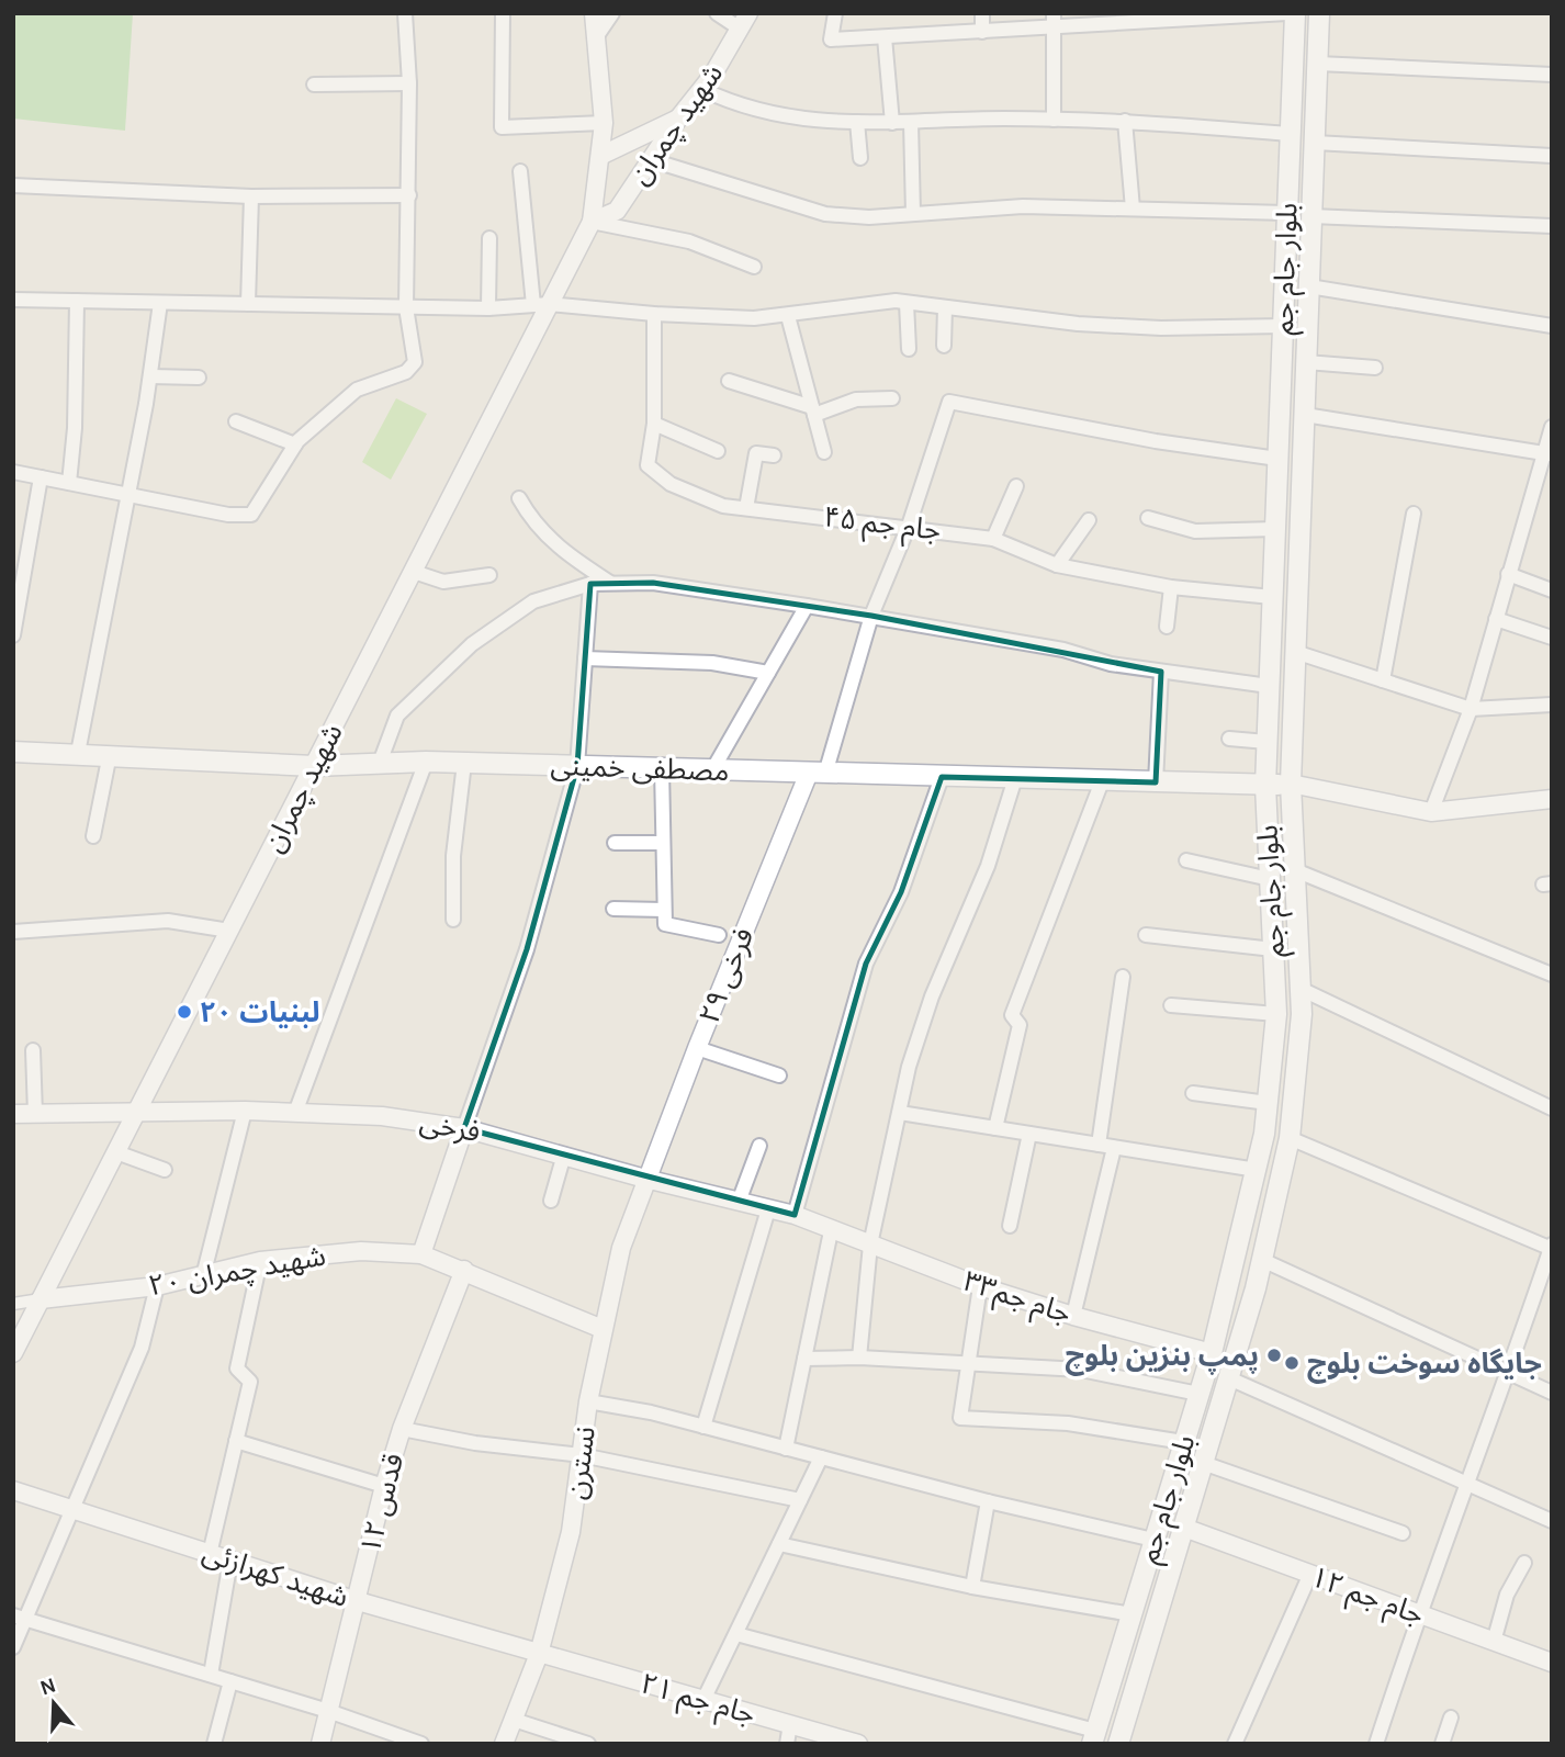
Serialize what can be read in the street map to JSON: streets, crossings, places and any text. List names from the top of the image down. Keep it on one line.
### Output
{"streets":{"main road":["بلوار جام جم","مصطفی خمینی"],"street":["شهید چمران","جام جم ۴۵","فرخی ۲۹","فرخی","شهید چمران ۲۰","جام جم۳۳","نسترن","قدس ۱۲","شهید کهرازئی","جام جم ۱۲","جام جم ۲۱"]},"crossings":[["شهید چمران","مصطفی خمینی"],["شهید چمران","فرخی"],["شهید چمران","شهید چمران ۲۰"],["بلوار جام جم","جام جم ۴۵"],["بلوار جام جم","مصطفی خمینی"],["بلوار جام جم","جام جم۳۳"],["بلوار جام جم","جام جم ۱۲"],["مصطفی خمینی","فرخی ۲۹"],["فرخی ۲۹","فرخی"],["فرخی ۲۹","نسترن"],["فرخی","جام جم۳۳"],["فرخی","نسترن"],["شهید چمران ۲۰","نسترن"],["شهید چمران ۲۰","قدس ۱۲"],["نسترن","شهید کهرازئی"],["نسترن","جام جم ۲۱"],["قدس ۱۲","شهید کهرازئی"],["شهید کهرازئی","جام جم ۲۱"]],"places":["لبنیات ۲۰","پمپ بنزین بلوچ","جایگاه سوخت بلوچ"],"north":"top"}
